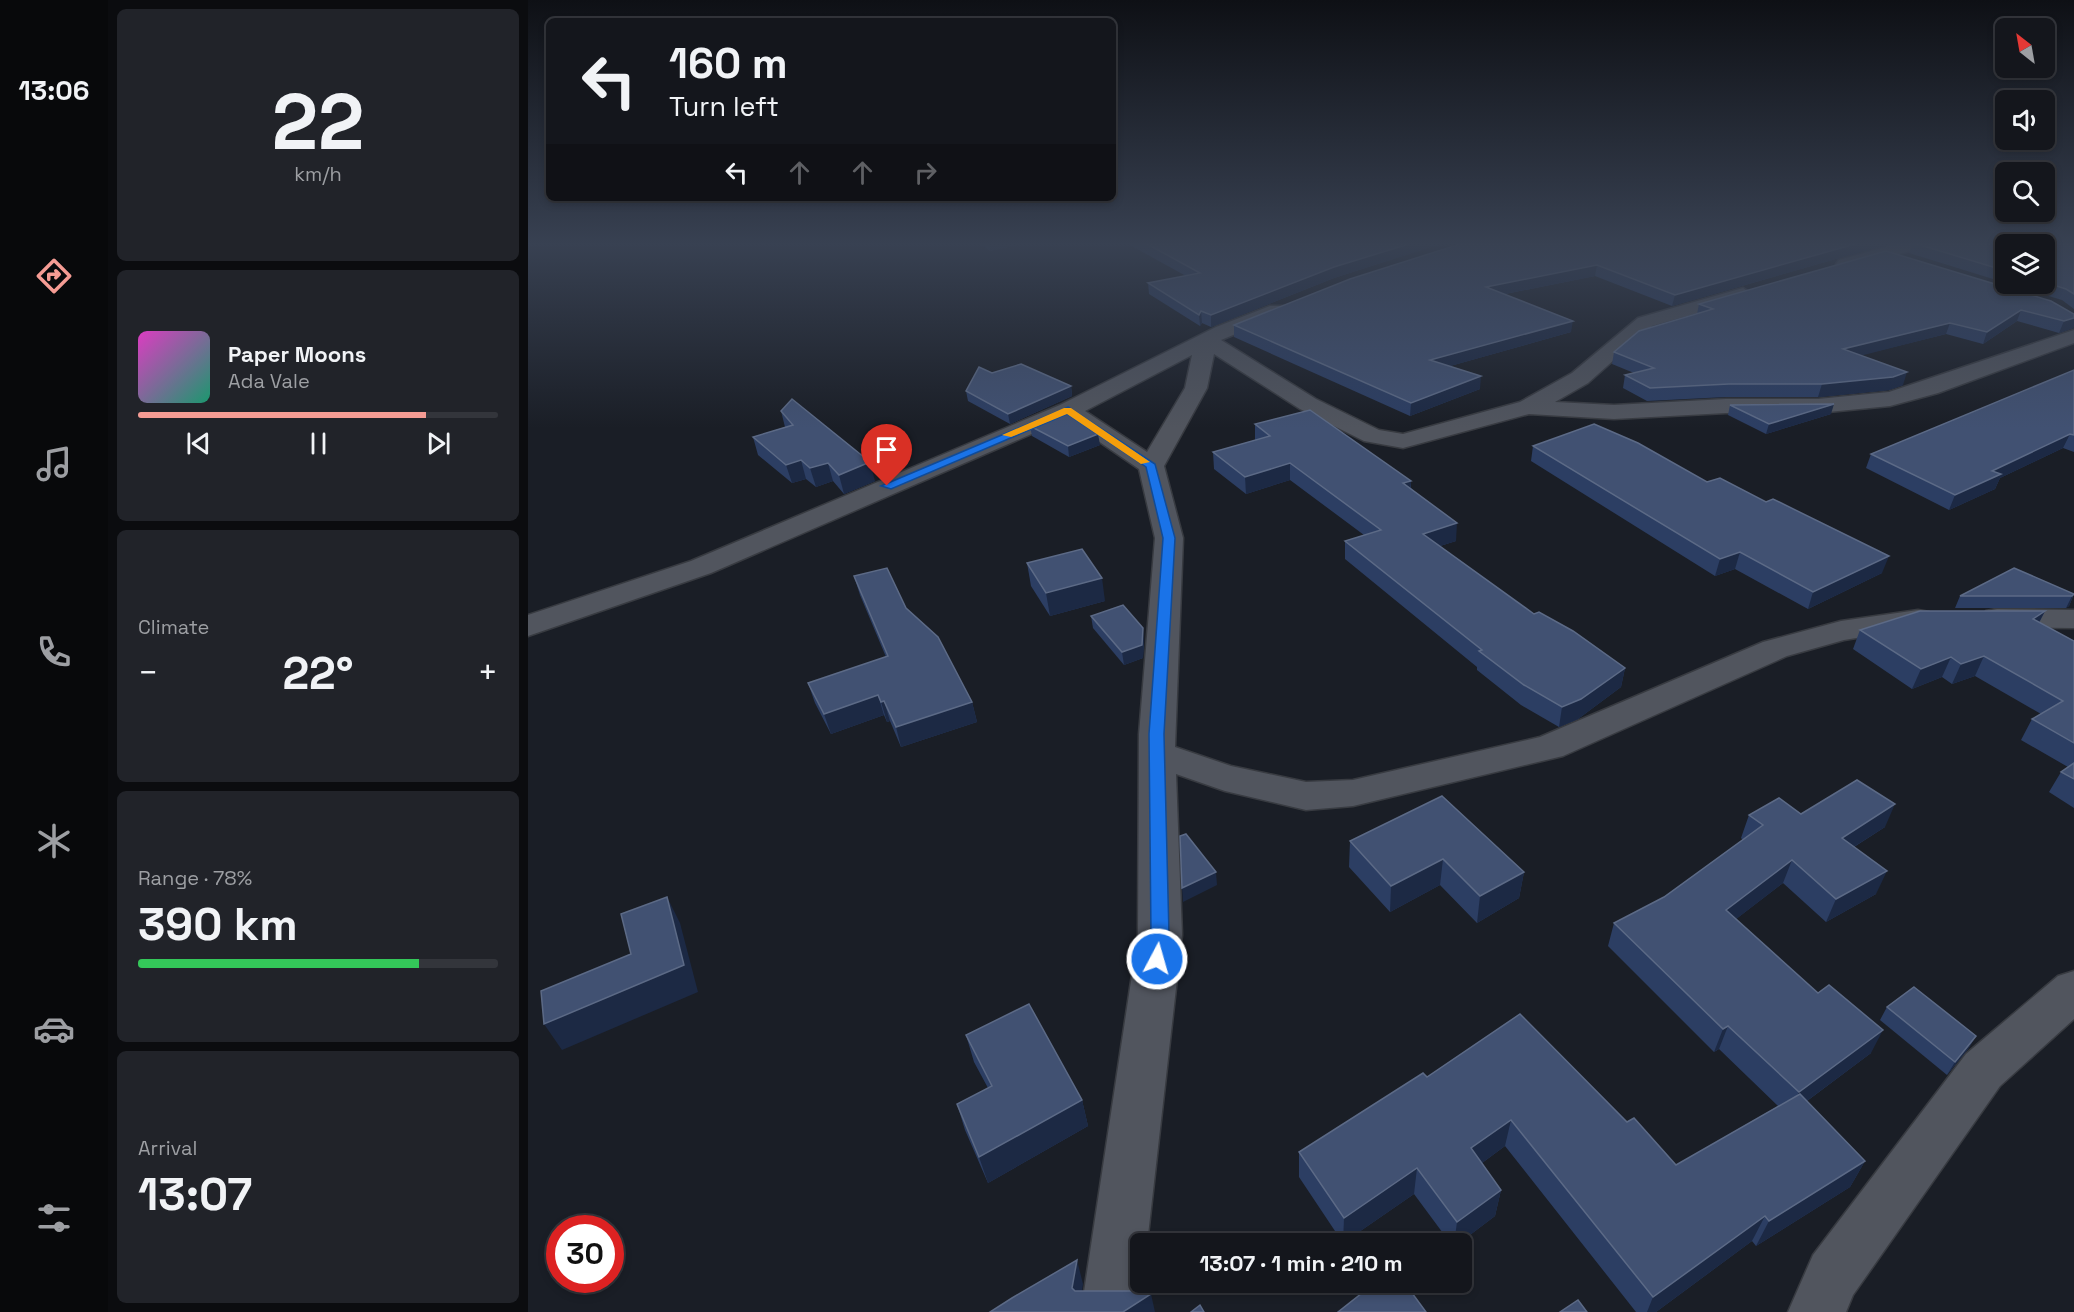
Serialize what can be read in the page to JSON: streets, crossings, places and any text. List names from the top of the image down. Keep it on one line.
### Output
{"north":"top left","page":{"tabs":"13:06","tile":[["22","km/h"],"Climate",["Range · 78%","390 km"],["Arrival","13:07"]],"turn":["160 m","Turn left"],"song":["Paper Moons","Ada Vale"],"heat":["−","22°","+"],"limit":"30","trip":"13:07 · 1 min · 210 m"}}
